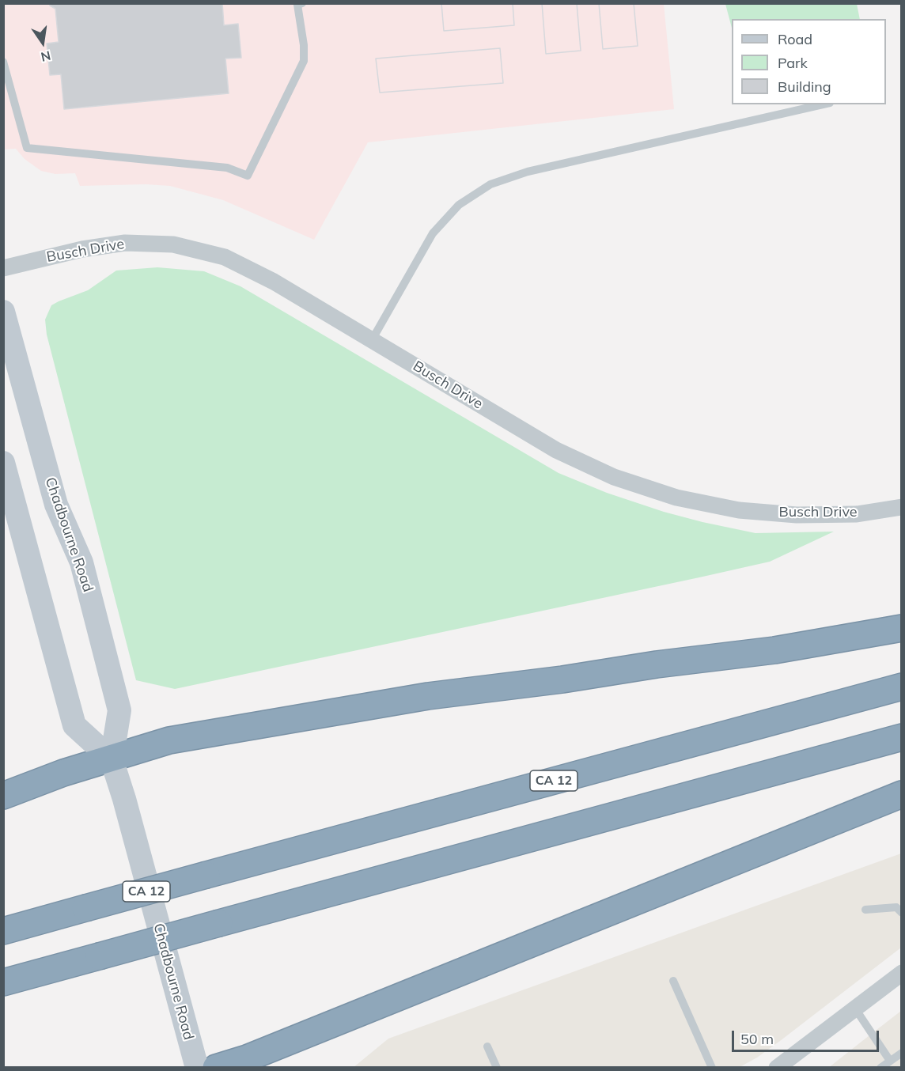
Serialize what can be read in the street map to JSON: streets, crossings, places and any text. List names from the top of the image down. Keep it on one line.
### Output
{"streets":{"highway":["CA 12"],"main road":["Chadbourne Road"],"street":["Busch Drive"]},"legend":["Road","Park","Building"],"scale_bar":"50 m","north":"bottom"}
